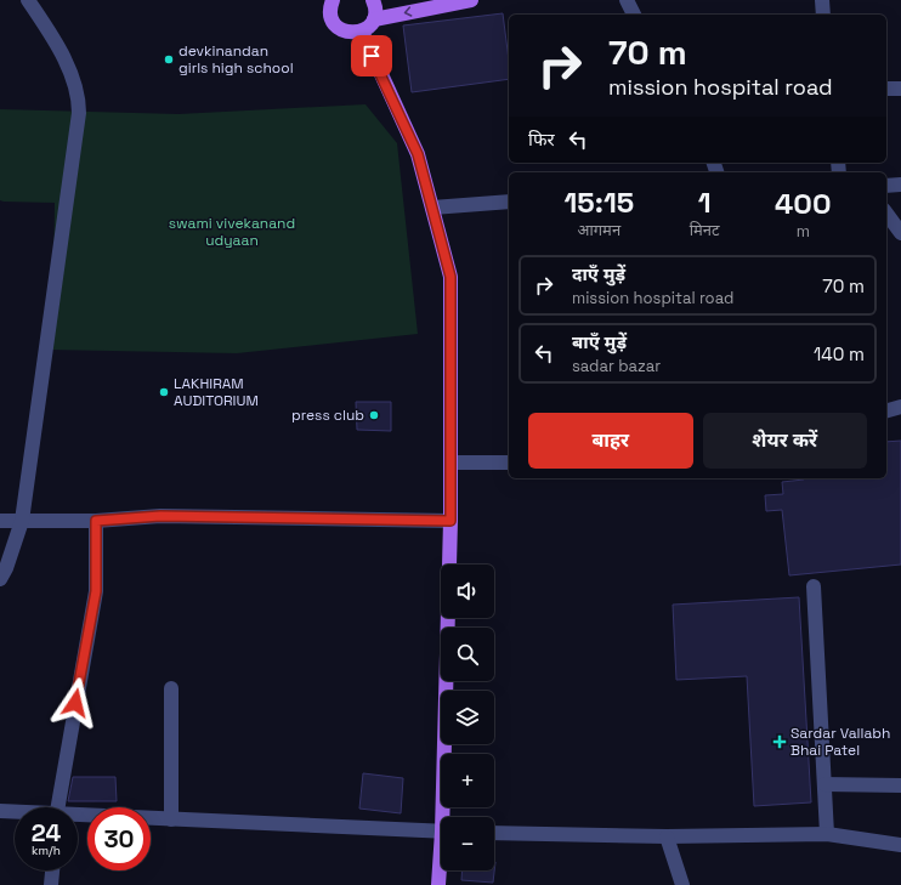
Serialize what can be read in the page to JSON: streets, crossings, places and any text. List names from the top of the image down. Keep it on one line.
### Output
{"parks":["swami vivekanand udyaan"],"places":{"other":["devkinandan girls high school","LAKHIRAM AUDITORIUM","press club"],"health":["Sardar Vallabh Bhai Patel"]},"page":{"turn":["70 m","mission hospital road"],"then":"फिर","eta":["15:15","आगमन","1","मिनट","400","m"],"list":[{"name":"दाएँ मुड़ें","note":"mission hospital road","value":"70 m"},{"name":"बाएँ मुड़ें","note":"sadar bazar","value":"140 m"}],"buttons":["बाहर","शेयर करें"],"map_buttons":["+","−"],"speed":"24 km/h","limit":"30"}}
